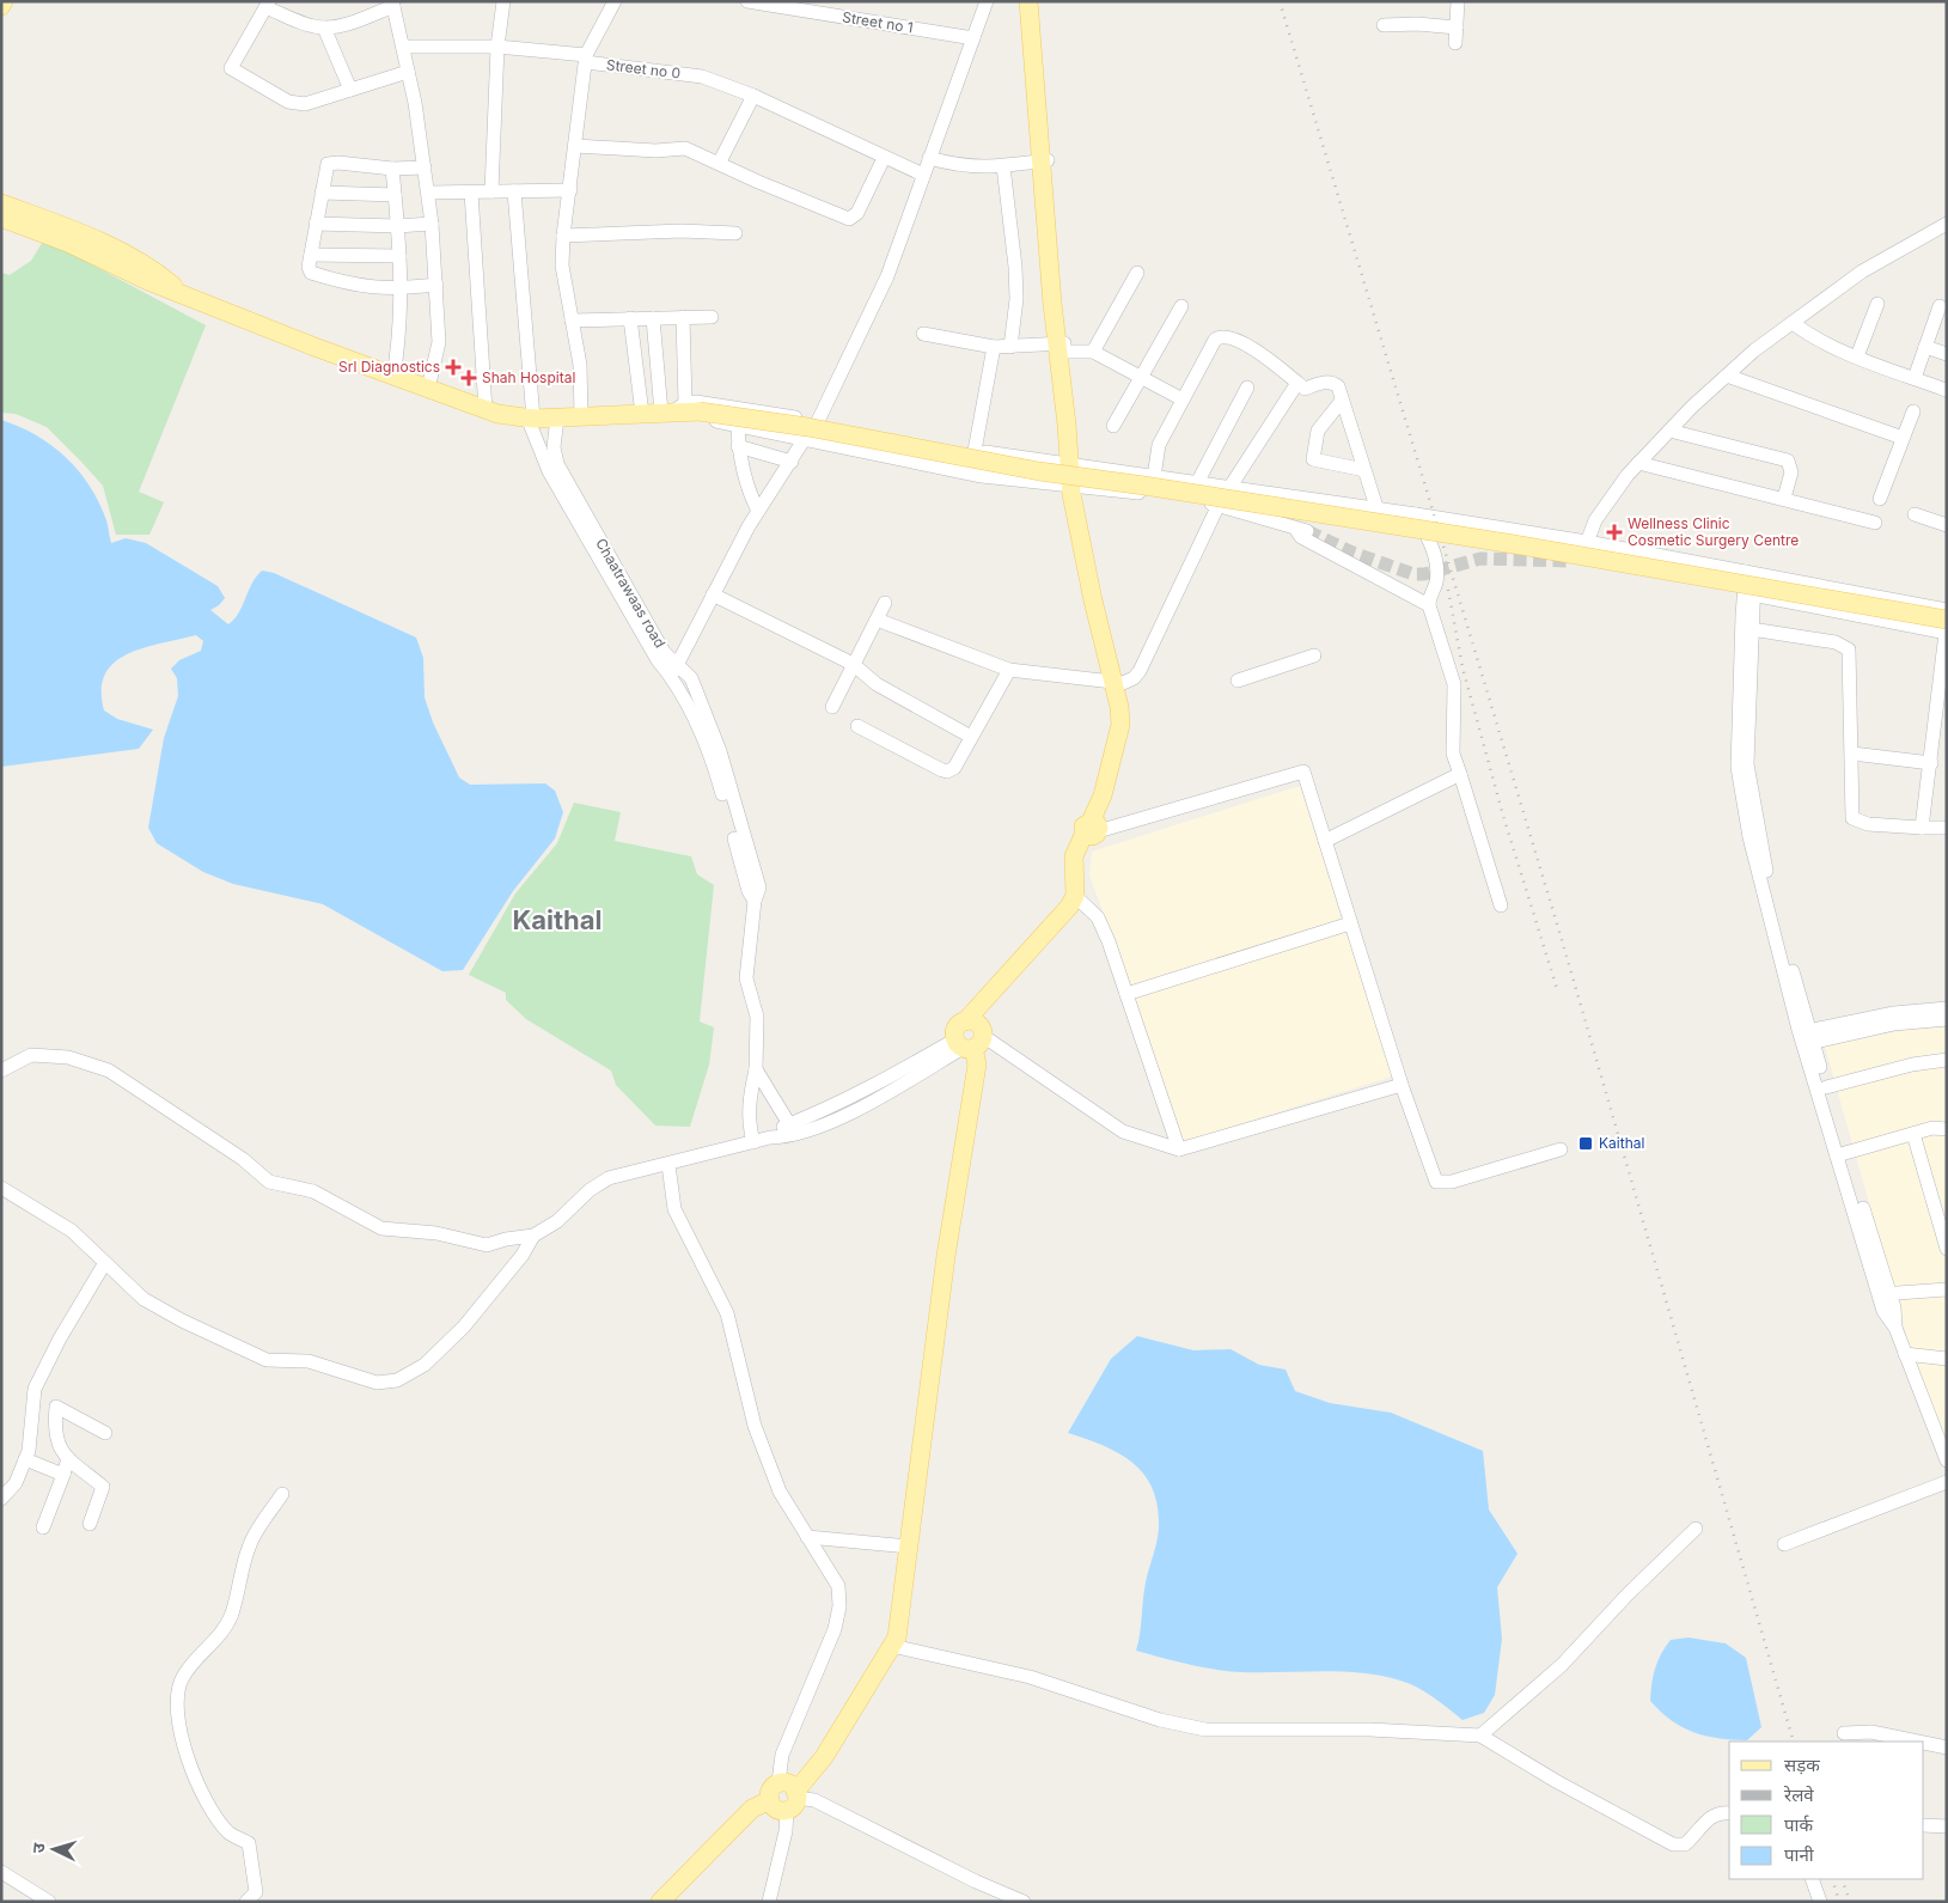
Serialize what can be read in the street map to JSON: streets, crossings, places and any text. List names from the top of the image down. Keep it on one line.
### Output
{"streets":{"street":["Street no 1","Street no 0","Chaatrawaas road"]},"districts":["Kaithal"],"places":{"health":["Srl Diagnostics","Shah Hospital","Wellness Clinic Cosmetic Surgery Centre"],"transit":["Kaithal"]},"legend":["सड़क","रेलवे","पार्क","पानी"],"north":"left"}
